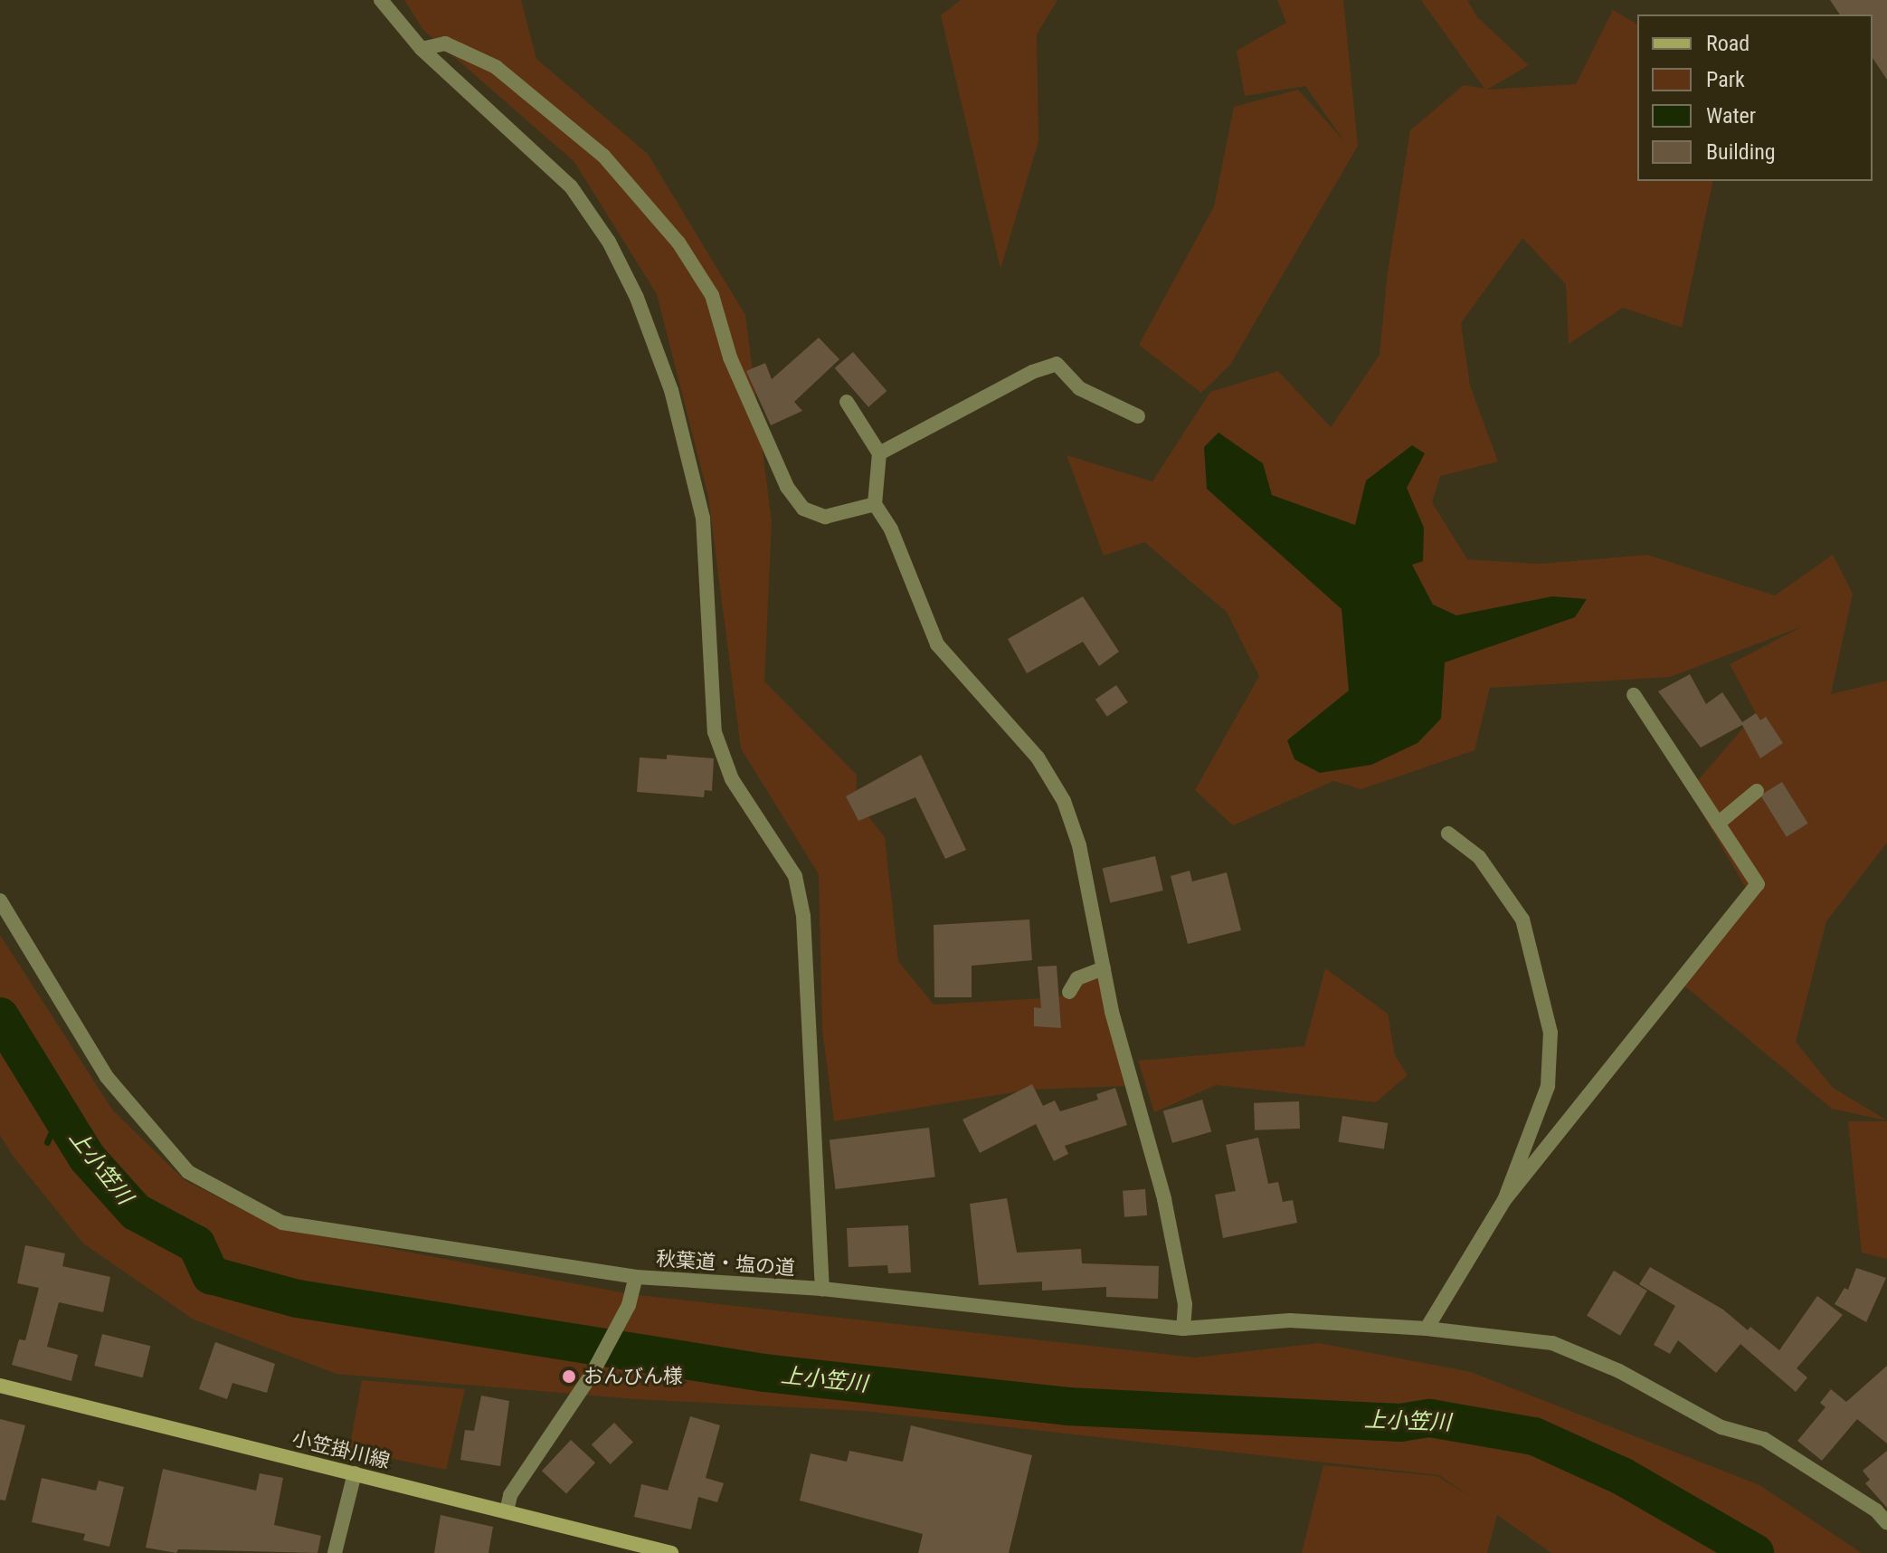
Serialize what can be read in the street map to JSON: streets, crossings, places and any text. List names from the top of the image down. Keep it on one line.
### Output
{"streets":{"main road":["小笠掛川線"],"street":["秋葉道・塩の道"]},"crossings":[["秋葉道・塩の道","小笠掛川線"]],"water":["上小笠川"],"places":["おんびん様"],"legend":["Road","Park","Water","Building"]}
